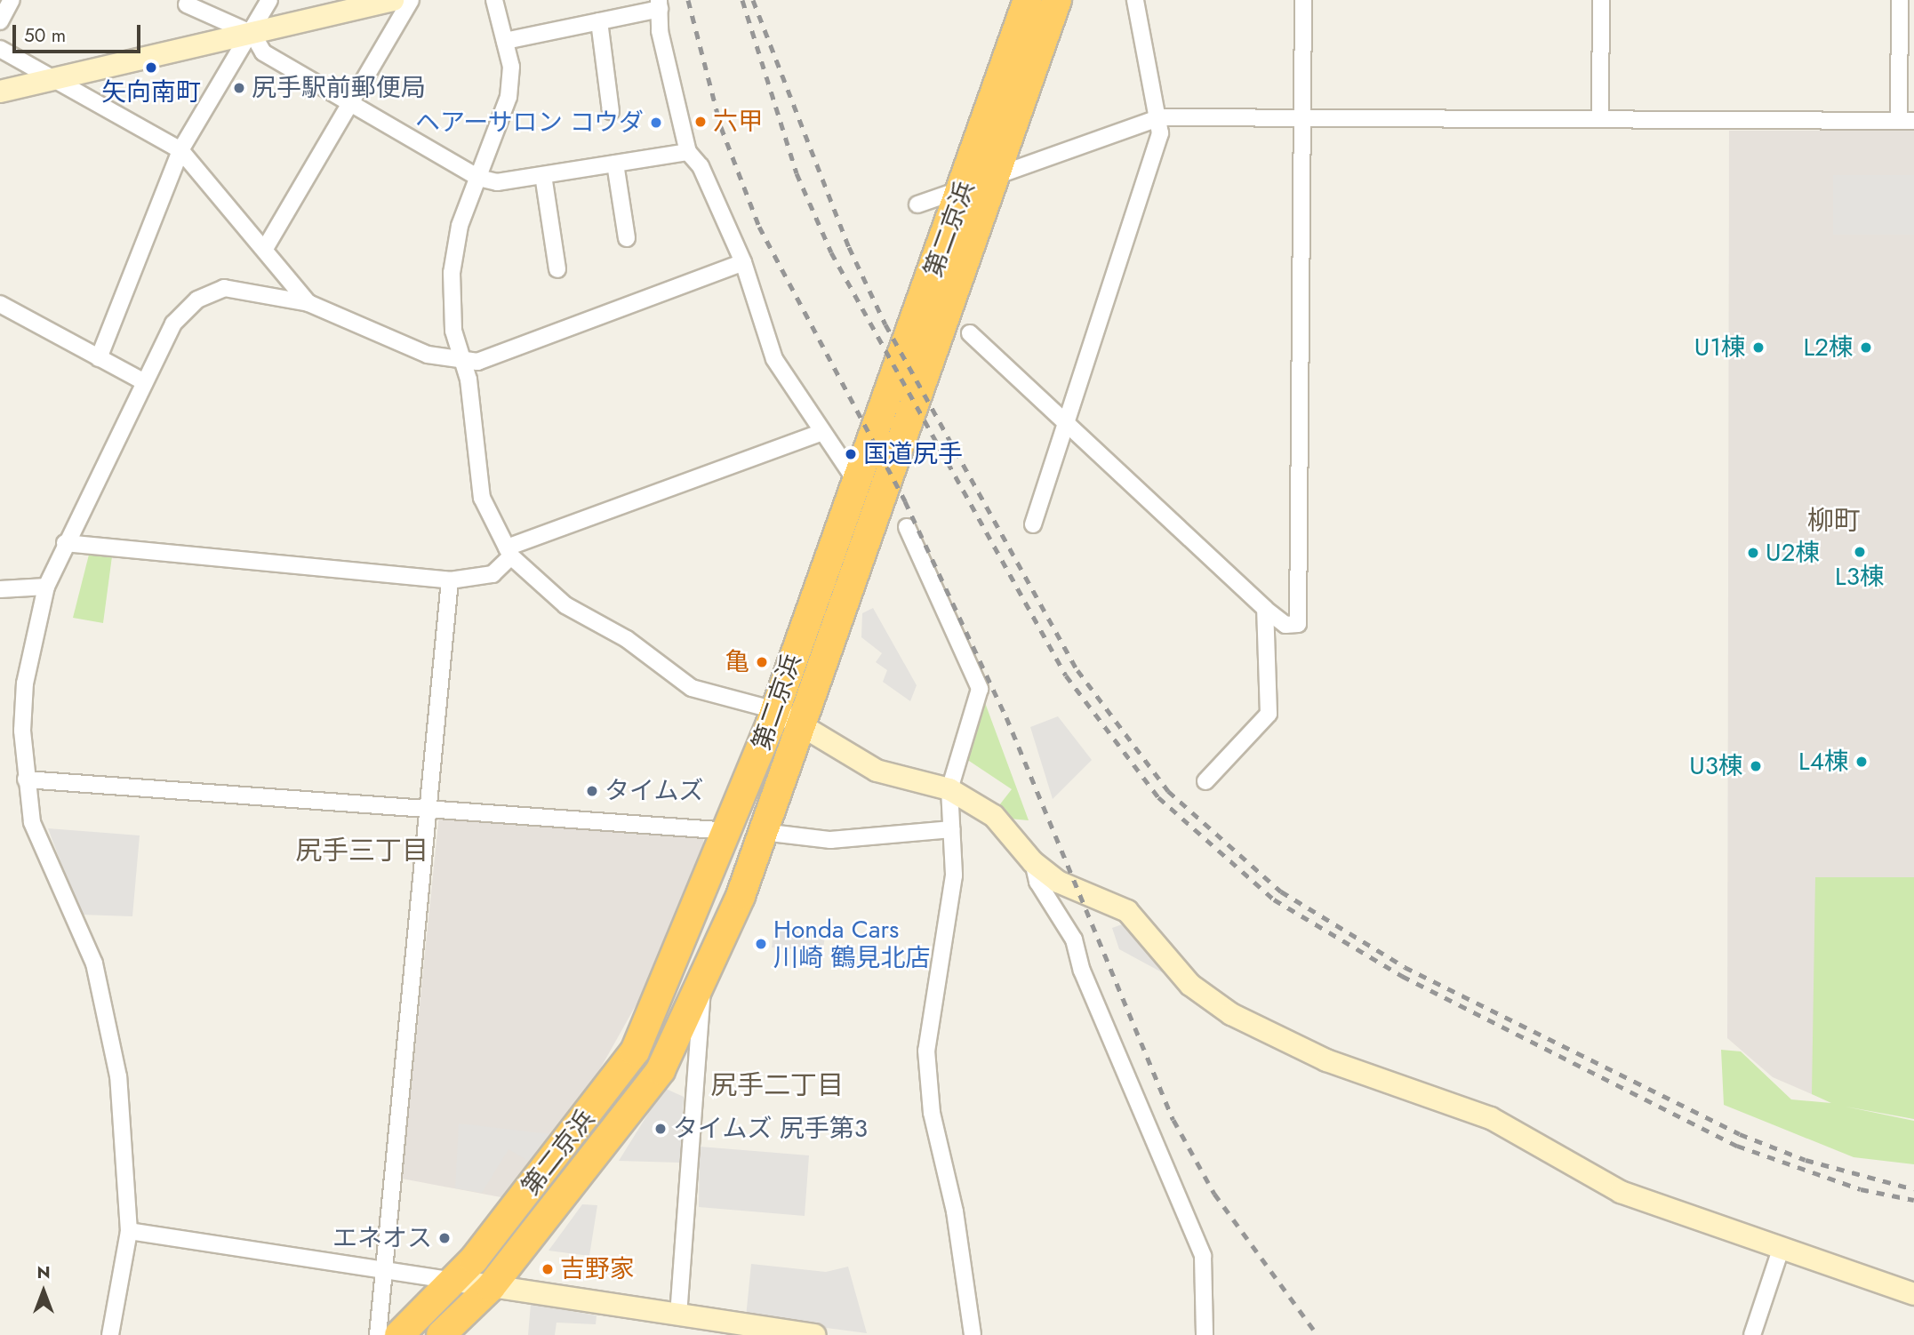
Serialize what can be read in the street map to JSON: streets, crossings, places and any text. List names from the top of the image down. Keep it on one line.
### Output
{"streets":{"highway":["第二京浜"]},"districts":["柳町","尻手三丁目","尻手二丁目"],"places":["矢向南町","尻手駅前郵便局","六甲","ヘアーサロン コウダ","U1棟","L2棟","国道尻手","L3棟","U2棟","亀","L4棟","U3棟","タイムズ","Honda Cars 川崎 鶴見北店","タイムズ 尻手第3","エネオス","吉野家"],"scale_bar":"50 m","north":"top"}
